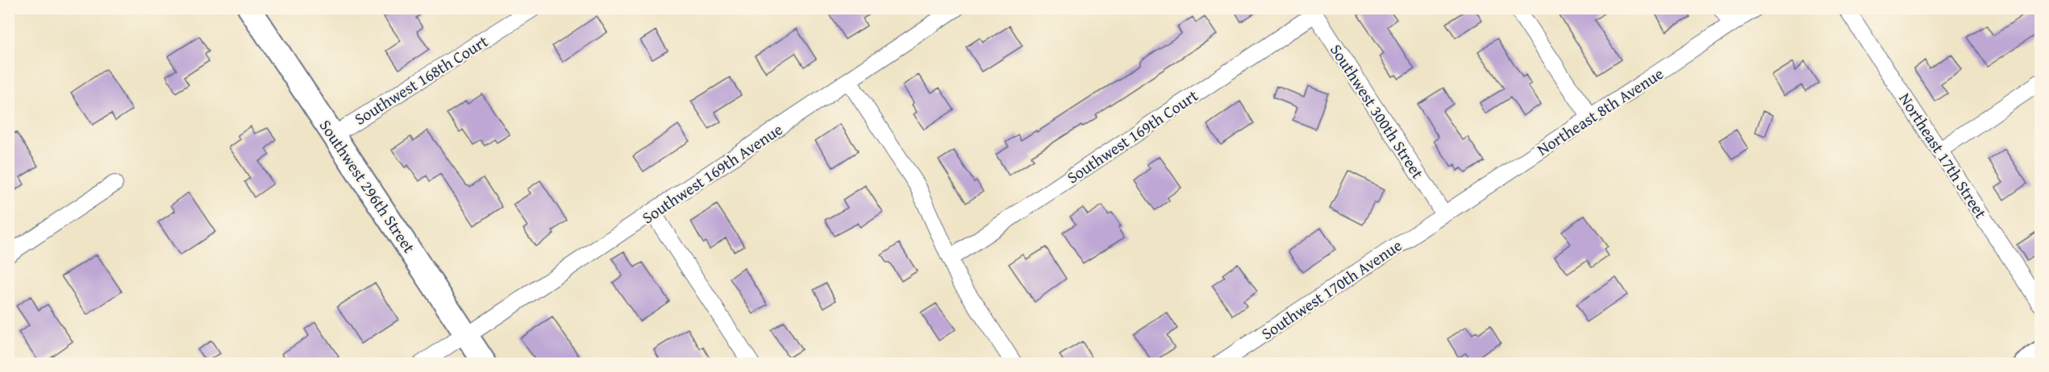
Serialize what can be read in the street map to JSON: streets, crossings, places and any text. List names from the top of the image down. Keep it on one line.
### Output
{"streets":{"street":["Southwest 168th Court","Southwest 300th Street","Northeast 8th Avenue","Southwest 169th Court","Northeast 17th Street","Southwest 169th Avenue","Southwest 296th Street","Southwest 170th Avenue"]},"crossings":[["Southwest 168th Court","Southwest 296th Street"],["Southwest 300th Street","Northeast 8th Avenue"],["Southwest 300th Street","Southwest 169th Court"],["Southwest 300th Street","Southwest 170th Avenue"],["Northeast 8th Avenue","Southwest 170th Avenue"],["Southwest 169th Avenue","Southwest 296th Street"]]}
